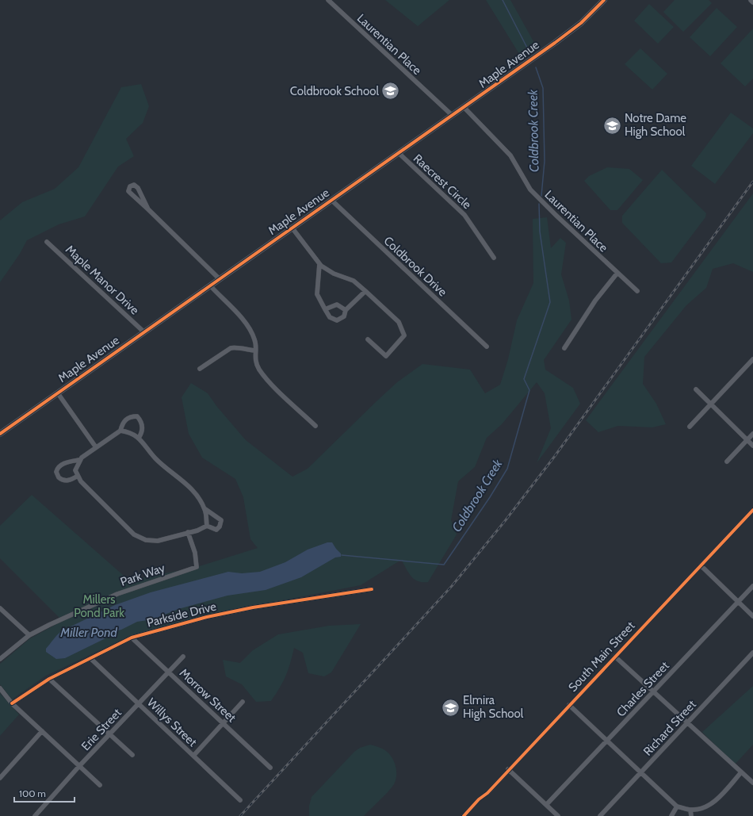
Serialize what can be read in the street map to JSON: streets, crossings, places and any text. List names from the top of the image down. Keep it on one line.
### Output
{"streets":{"main road":["Maple Avenue"],"street":["Laurentian Place","Raecrest Circle","Coldbrook Drive","Maple Manor Drive","Park Way","Parkside Drive","South Main Street","Charles Street","Morrow Street","Willys Street","Richard Street","Erie Street"]},"crossings":[["Laurentian Place","Maple Avenue"],["Maple Avenue","Raecrest Circle"],["Maple Avenue","Coldbrook Drive"],["Maple Avenue","Maple Manor Drive"],["Parkside Drive","Morrow Street"],["Parkside Drive","Willys Street"],["Morrow Street","Erie Street"],["Willys Street","Erie Street"]],"water":["Coldbrook Creek","Miller Pond"],"parks":["Millers Pond Park"],"places":{"school or university":["Coldbrook School","Notre Dame High School","Elmira High School"]},"scale_bar":"100 m"}
